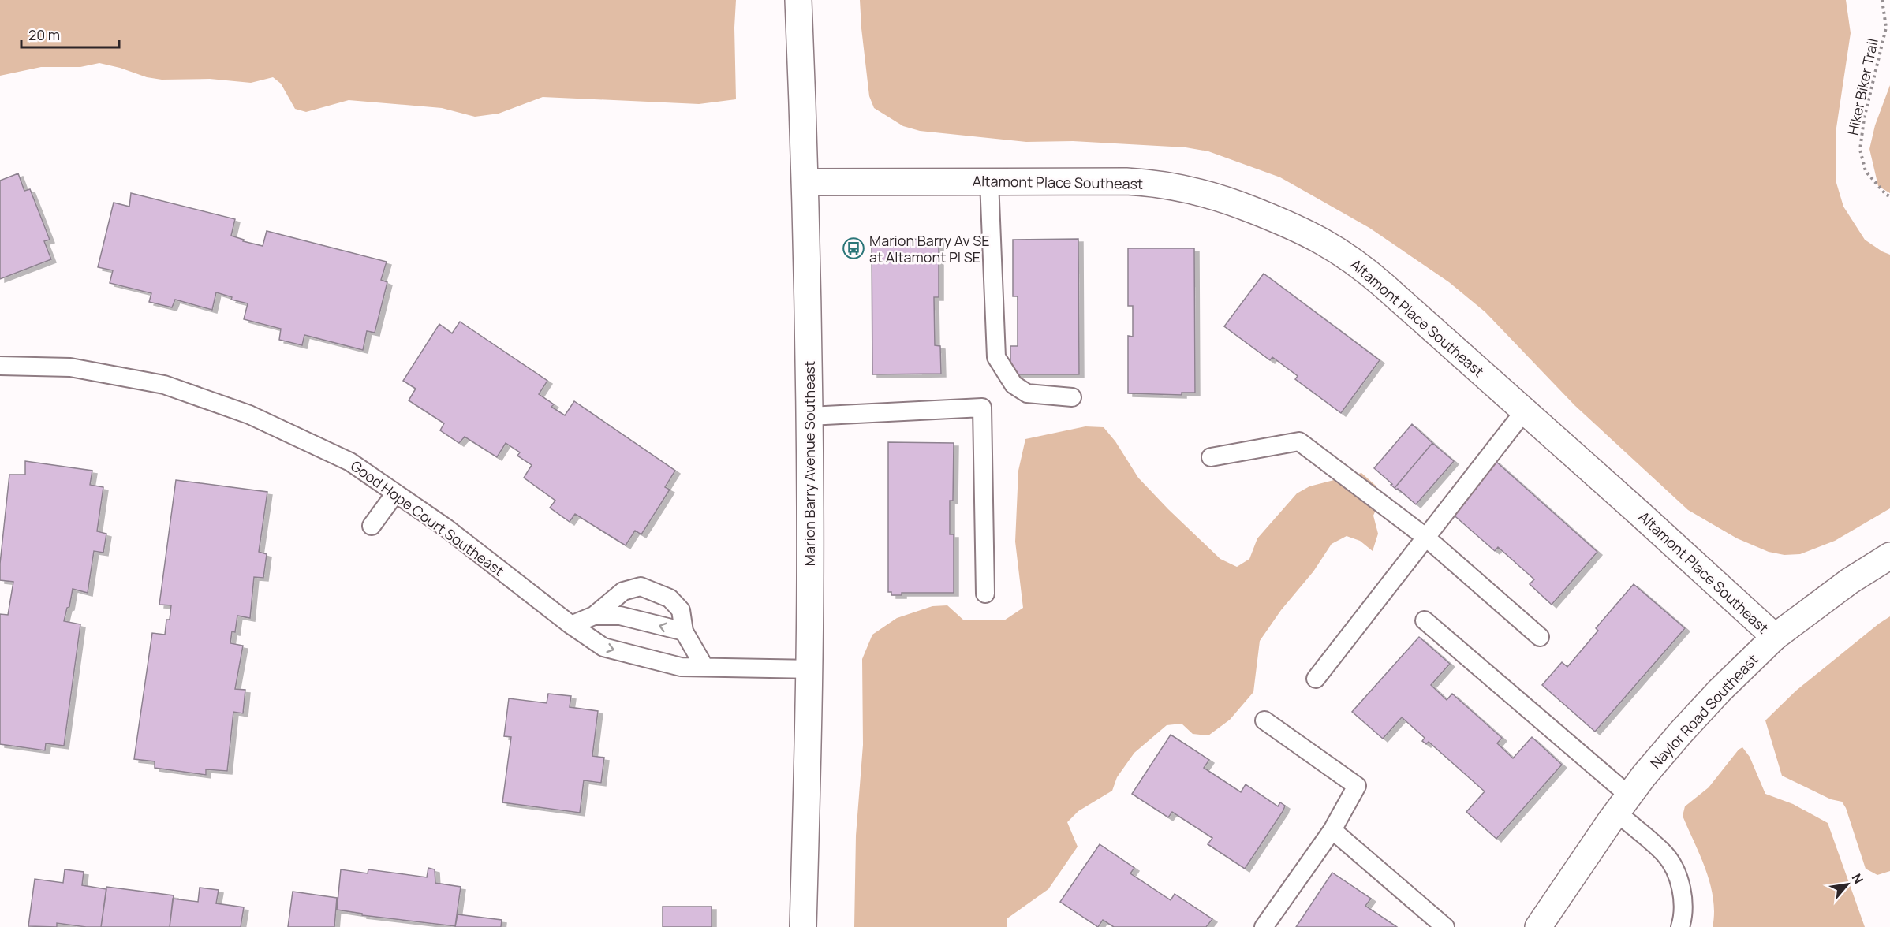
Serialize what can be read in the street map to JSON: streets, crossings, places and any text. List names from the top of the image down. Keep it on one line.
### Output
{"streets":{"street":["Altamont Place Southeast","Marion Barry Avenue Southeast","Naylor Road Southeast"],"lane":["Good Hope Court Southeast"],"path":["Hiker Biker Trail"]},"crossings":[["Altamont Place Southeast","Marion Barry Avenue Southeast"],["Altamont Place Southeast","Naylor Road Southeast"],["Marion Barry Avenue Southeast","Good Hope Court Southeast"]],"places":{"bus stop":["Marion Barry Av SE at Altamont Pl SE"]},"scale_bar":"20 m","north":"top right"}
